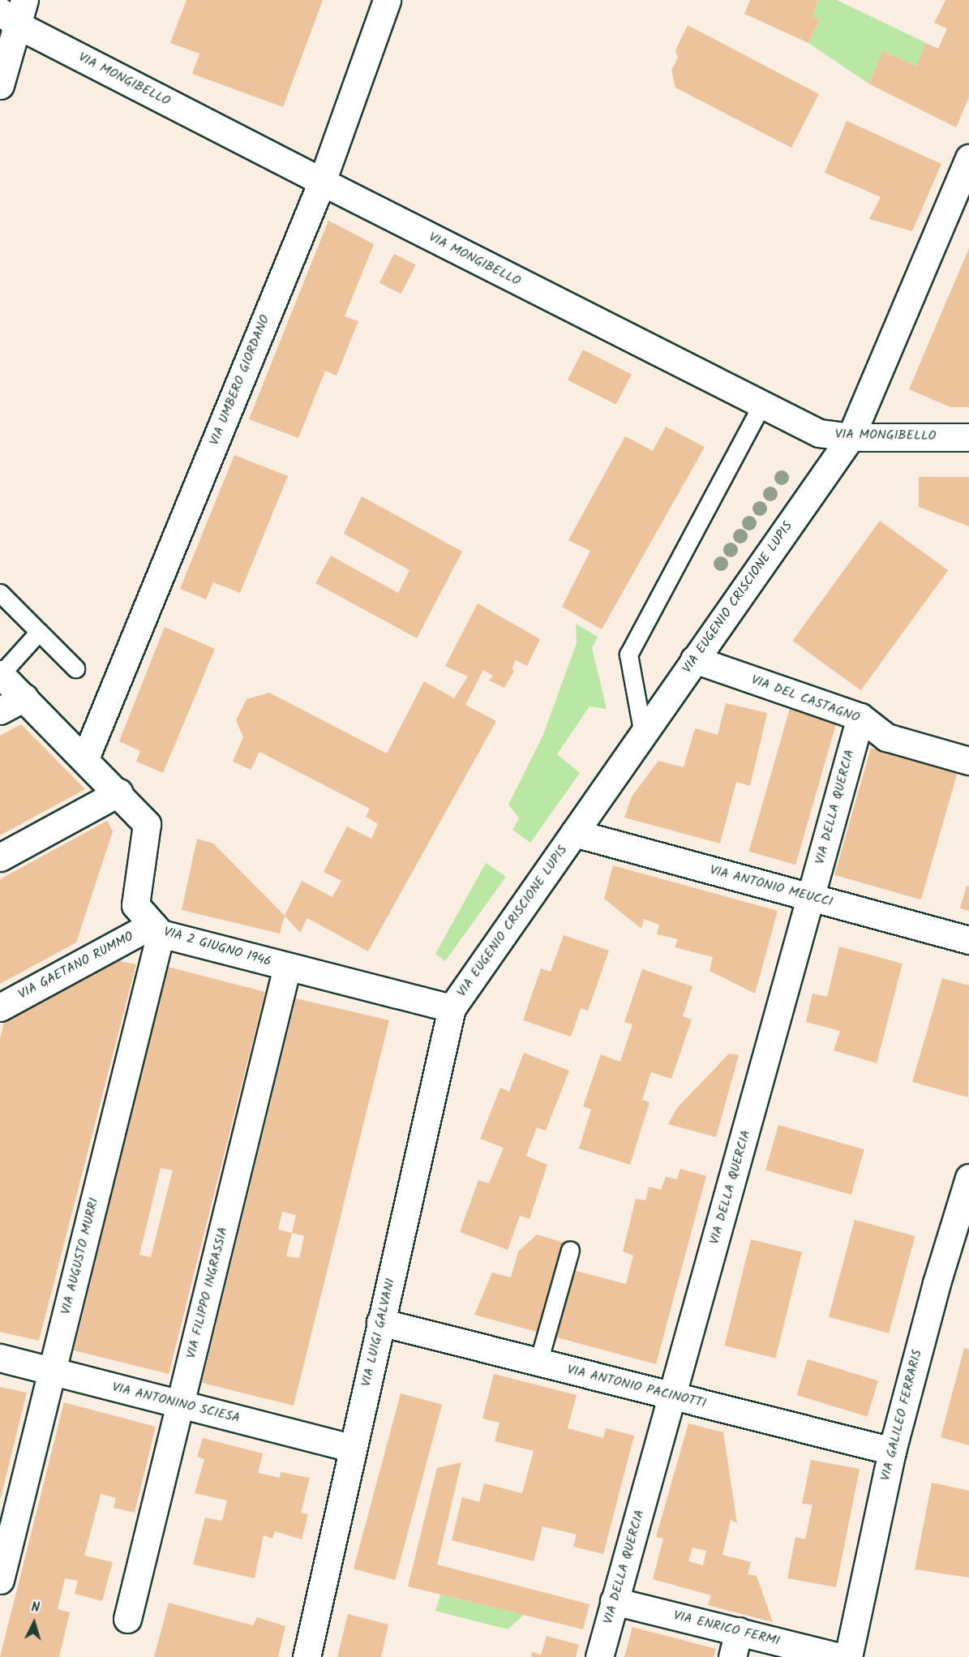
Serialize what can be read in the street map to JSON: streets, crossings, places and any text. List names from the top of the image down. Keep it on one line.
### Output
{"streets":{"street":["VIA MONGIBELLO","VIA UMBERO GIORDANO","VIA EUGENIO CRISCIONE LUPIS","VIA DEL CASTAGNO","VIA DELLA QUERCIA","VIA ANTONIO MEUCCI","VIA 2 GIUGNO 1946","VIA GAETANO RUMMO","VIA AUGUSTO MURRI","VIA FILIPPO INGRASSIA","VIA LUIGI GALVANI","VIA ANTONIO PACINOTTI","VIA ANTONINO SCIESA","VIA GALILEO FERRARIS","VIA ENRICO FERMI"]},"crossings":[["VIA MONGIBELLO","VIA UMBERO GIORDANO"],["VIA MONGIBELLO","VIA EUGENIO CRISCIONE LUPIS"],["VIA UMBERO GIORDANO","VIA 2 GIUGNO 1946"],["VIA EUGENIO CRISCIONE LUPIS","VIA DEL CASTAGNO"],["VIA EUGENIO CRISCIONE LUPIS","VIA ANTONIO MEUCCI"],["VIA EUGENIO CRISCIONE LUPIS","VIA 2 GIUGNO 1946"],["VIA EUGENIO CRISCIONE LUPIS","VIA LUIGI GALVANI"],["VIA DEL CASTAGNO","VIA DELLA QUERCIA"],["VIA DELLA QUERCIA","VIA ANTONIO MEUCCI"],["VIA DELLA QUERCIA","VIA ANTONIO PACINOTTI"],["VIA DELLA QUERCIA","VIA ENRICO FERMI"],["VIA 2 GIUGNO 1946","VIA GAETANO RUMMO"],["VIA 2 GIUGNO 1946","VIA AUGUSTO MURRI"],["VIA 2 GIUGNO 1946","VIA FILIPPO INGRASSIA"],["VIA 2 GIUGNO 1946","VIA LUIGI GALVANI"],["VIA GAETANO RUMMO","VIA AUGUSTO MURRI"],["VIA AUGUSTO MURRI","VIA ANTONINO SCIESA"],["VIA FILIPPO INGRASSIA","VIA ANTONINO SCIESA"],["VIA LUIGI GALVANI","VIA ANTONIO PACINOTTI"],["VIA LUIGI GALVANI","VIA ANTONINO SCIESA"],["VIA ANTONIO PACINOTTI","VIA GALILEO FERRARIS"]],"north":"top"}
